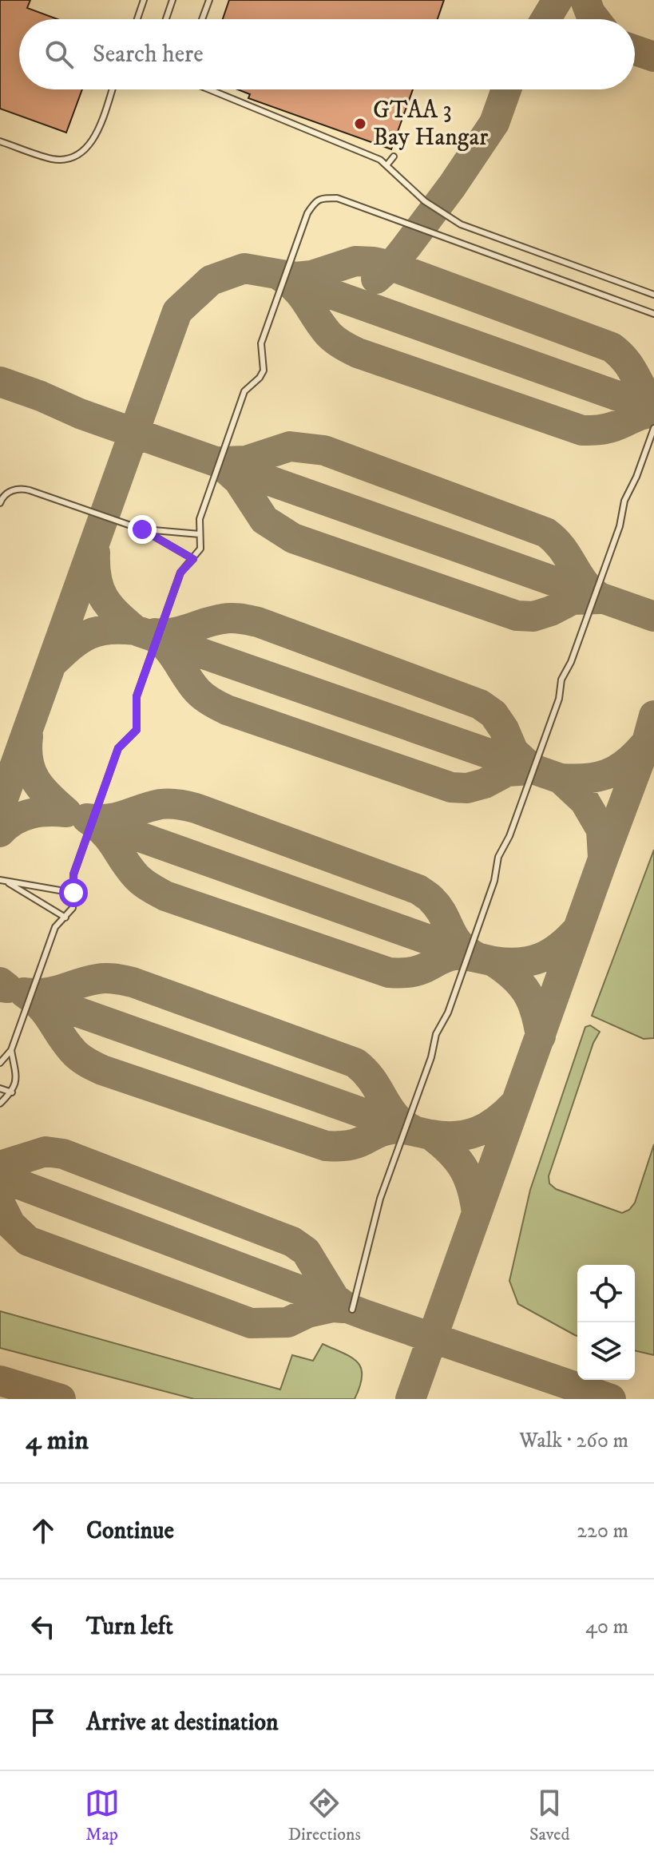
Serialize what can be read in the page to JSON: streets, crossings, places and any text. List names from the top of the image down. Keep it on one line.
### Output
{"places":["GTAA 3 Bay Hangar"],"page":{"search":"Search here","heading":["4 min","Walk · 260 m"],"list":[["Continue","220 m"],["Turn left","40 m"],"Arrive at destination"],"nav":["Map","Directions","Saved"]}}
